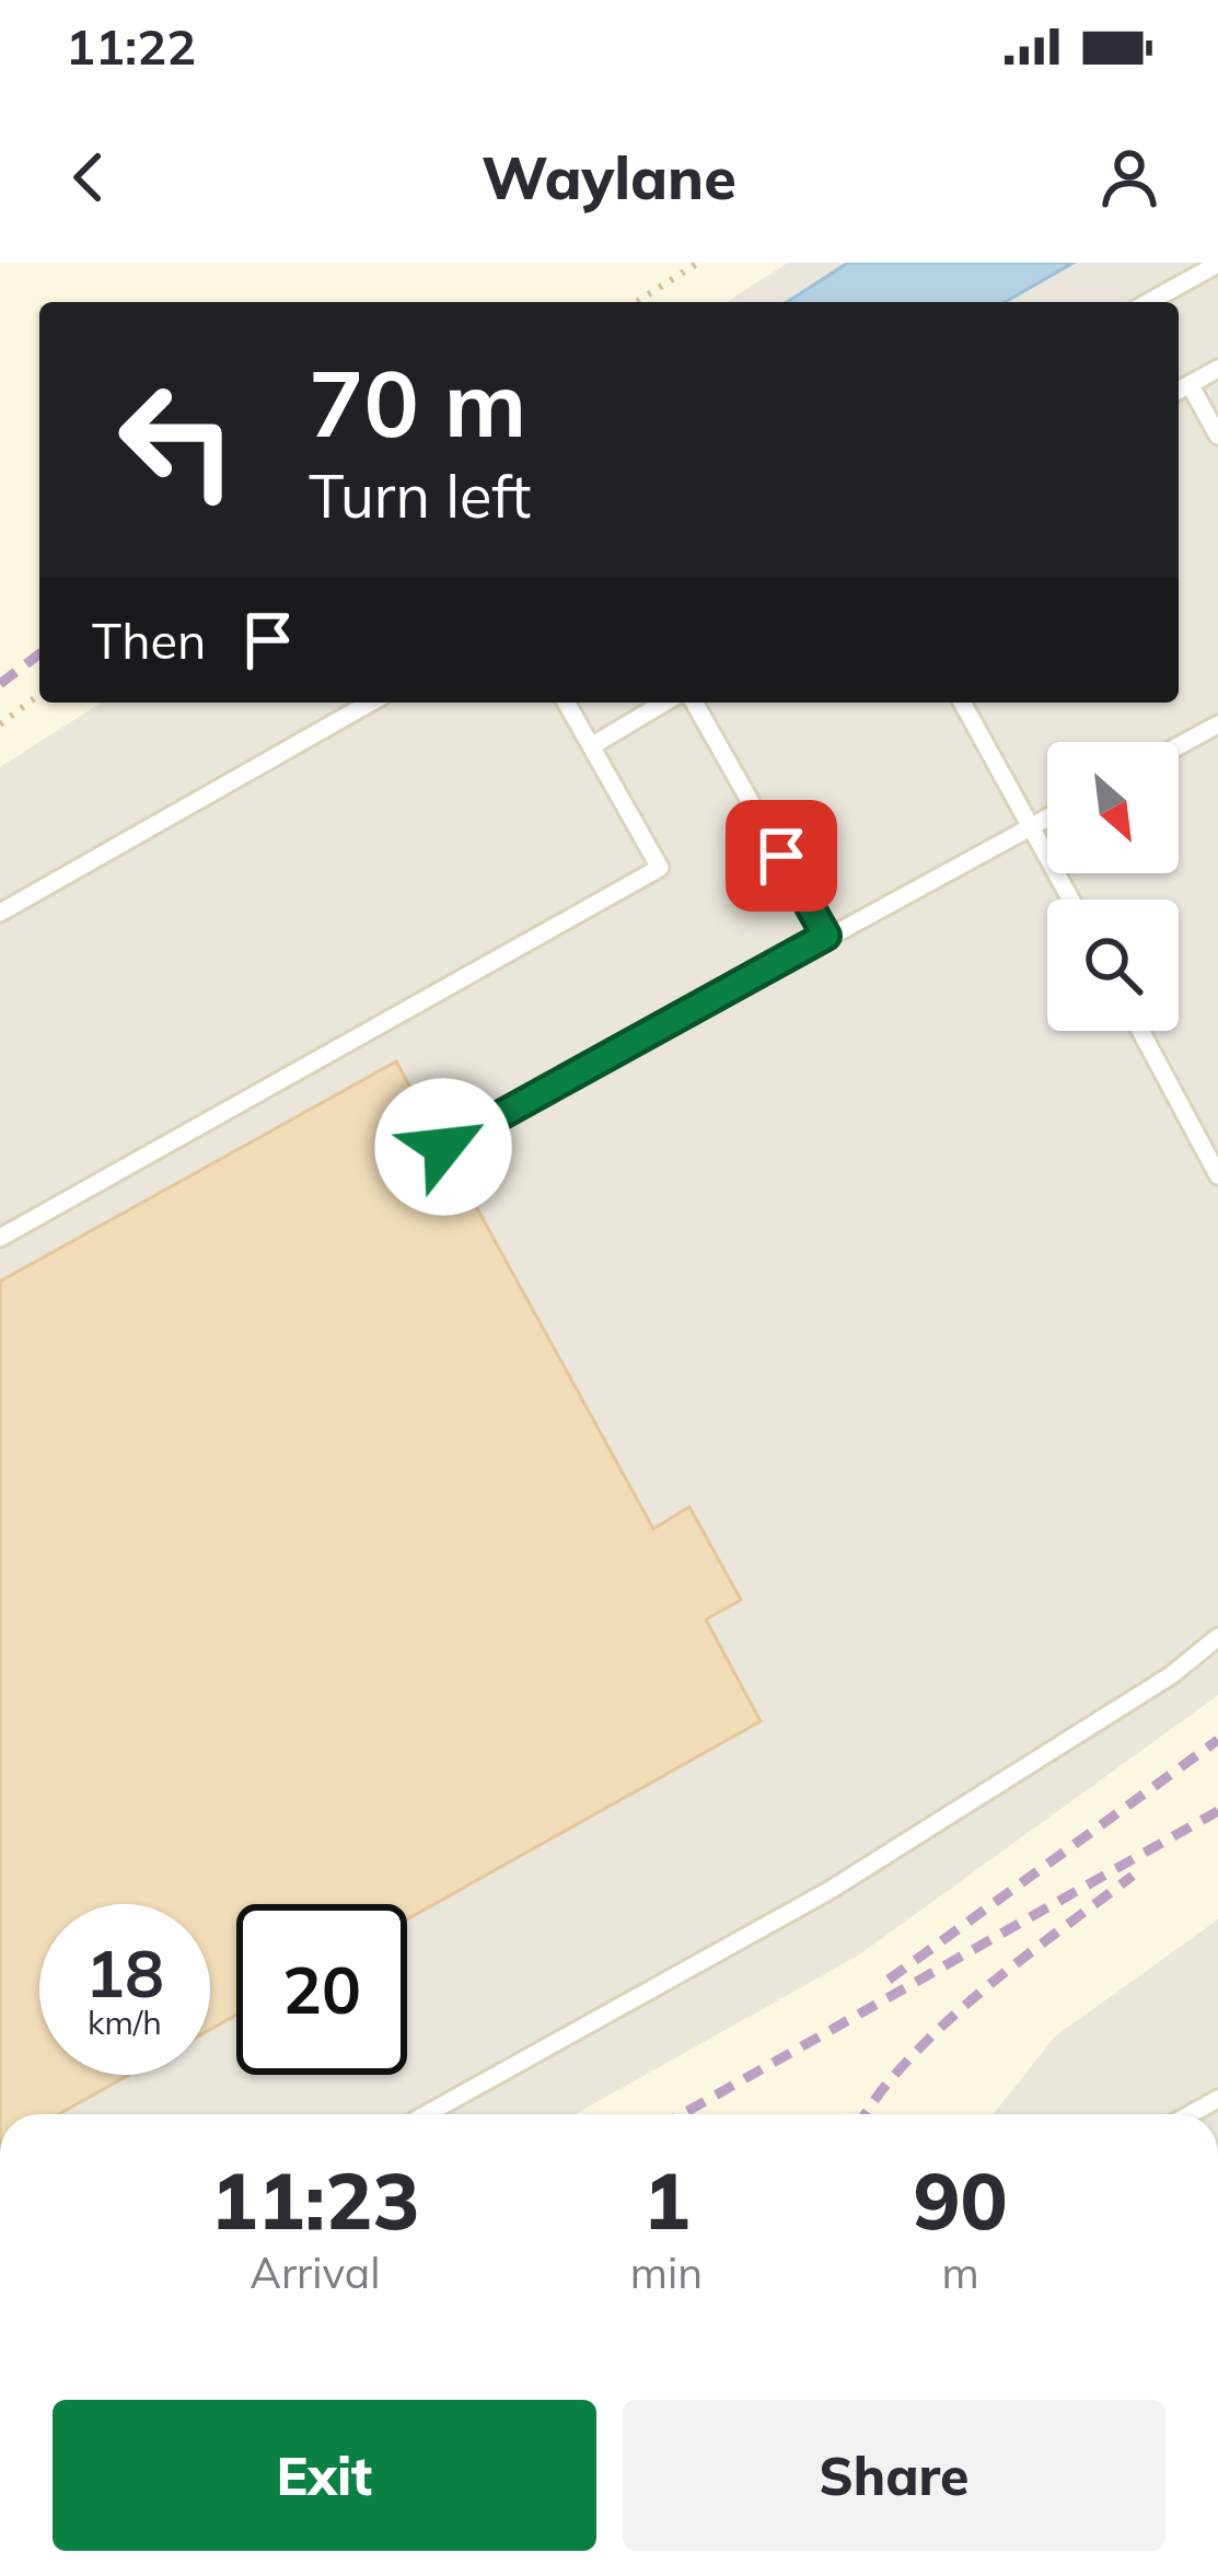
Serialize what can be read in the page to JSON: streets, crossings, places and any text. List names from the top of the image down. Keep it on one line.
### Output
{"north":"bottom right","page":{"status":"11:22","header":"Waylane","turn":["70 m","Turn left"],"then":"Then","speed":"18 km/h","limit":"20","eta":["11:23","Arrival","1","min","90","m"],"buttons":["Exit","Share"]}}
